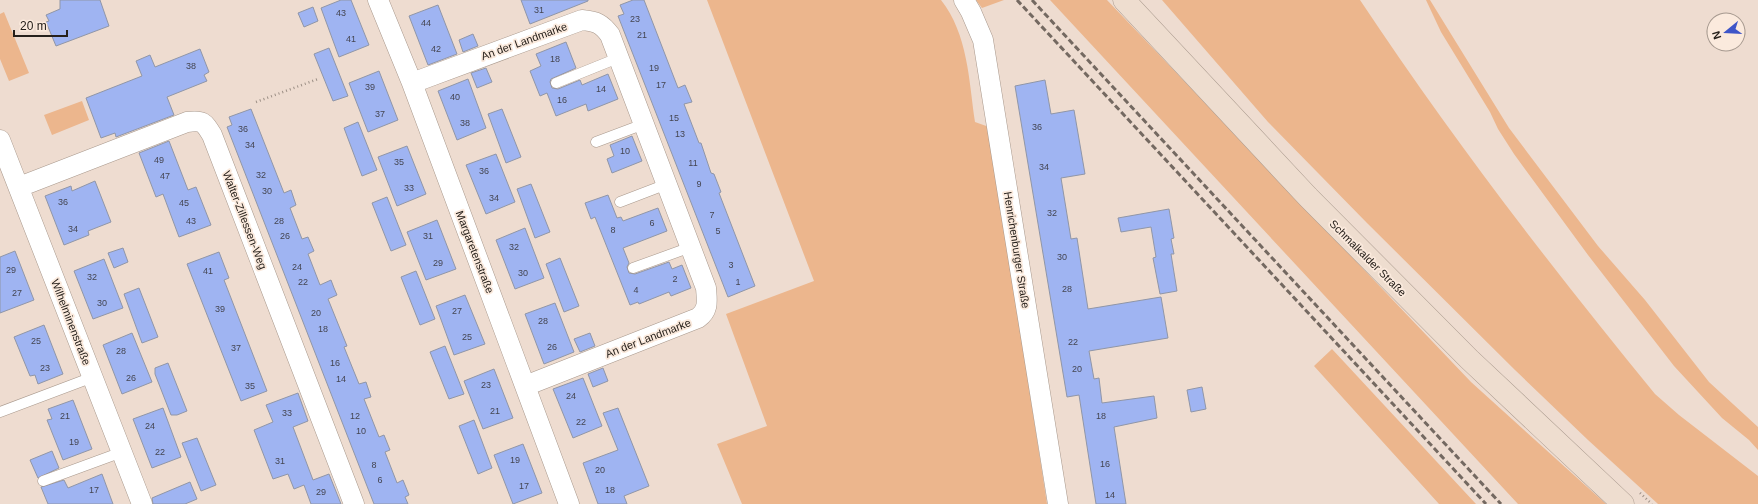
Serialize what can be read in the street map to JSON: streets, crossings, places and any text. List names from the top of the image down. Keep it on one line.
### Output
{"streets":{"main road":["Schmalkalder Straße"],"street":["An der Landmarke","Walter-Zillessen-Weg","Henrichenburger Straße","Margaretenstraße","Wilhelminenstraße"]},"crossings":[["An der Landmarke","Margaretenstraße"],["Walter-Zillessen-Weg","Wilhelminenstraße"]],"house_numbers":["31","43","23","44","21","41","42","18","38","19","17","39","14","40","16","37","15","38","36","36","13","34","10","49","35","11","34","36","32","47","9","33","30","34","36","45","32","7","43","28","6","34","8","5","26","31","32","30","29","3","24","29","41","30","32","2","22","1","28","4","27","30","39","27","20","28","18","25","25","22","26","37","28","16","23","20","26","14","23","35","24","21","33","21","12","18","22","24","10","19","22","19","31","16","8","20","6","17","17","18","29","14"],"scale_bar":"20 m","north":"left"}
